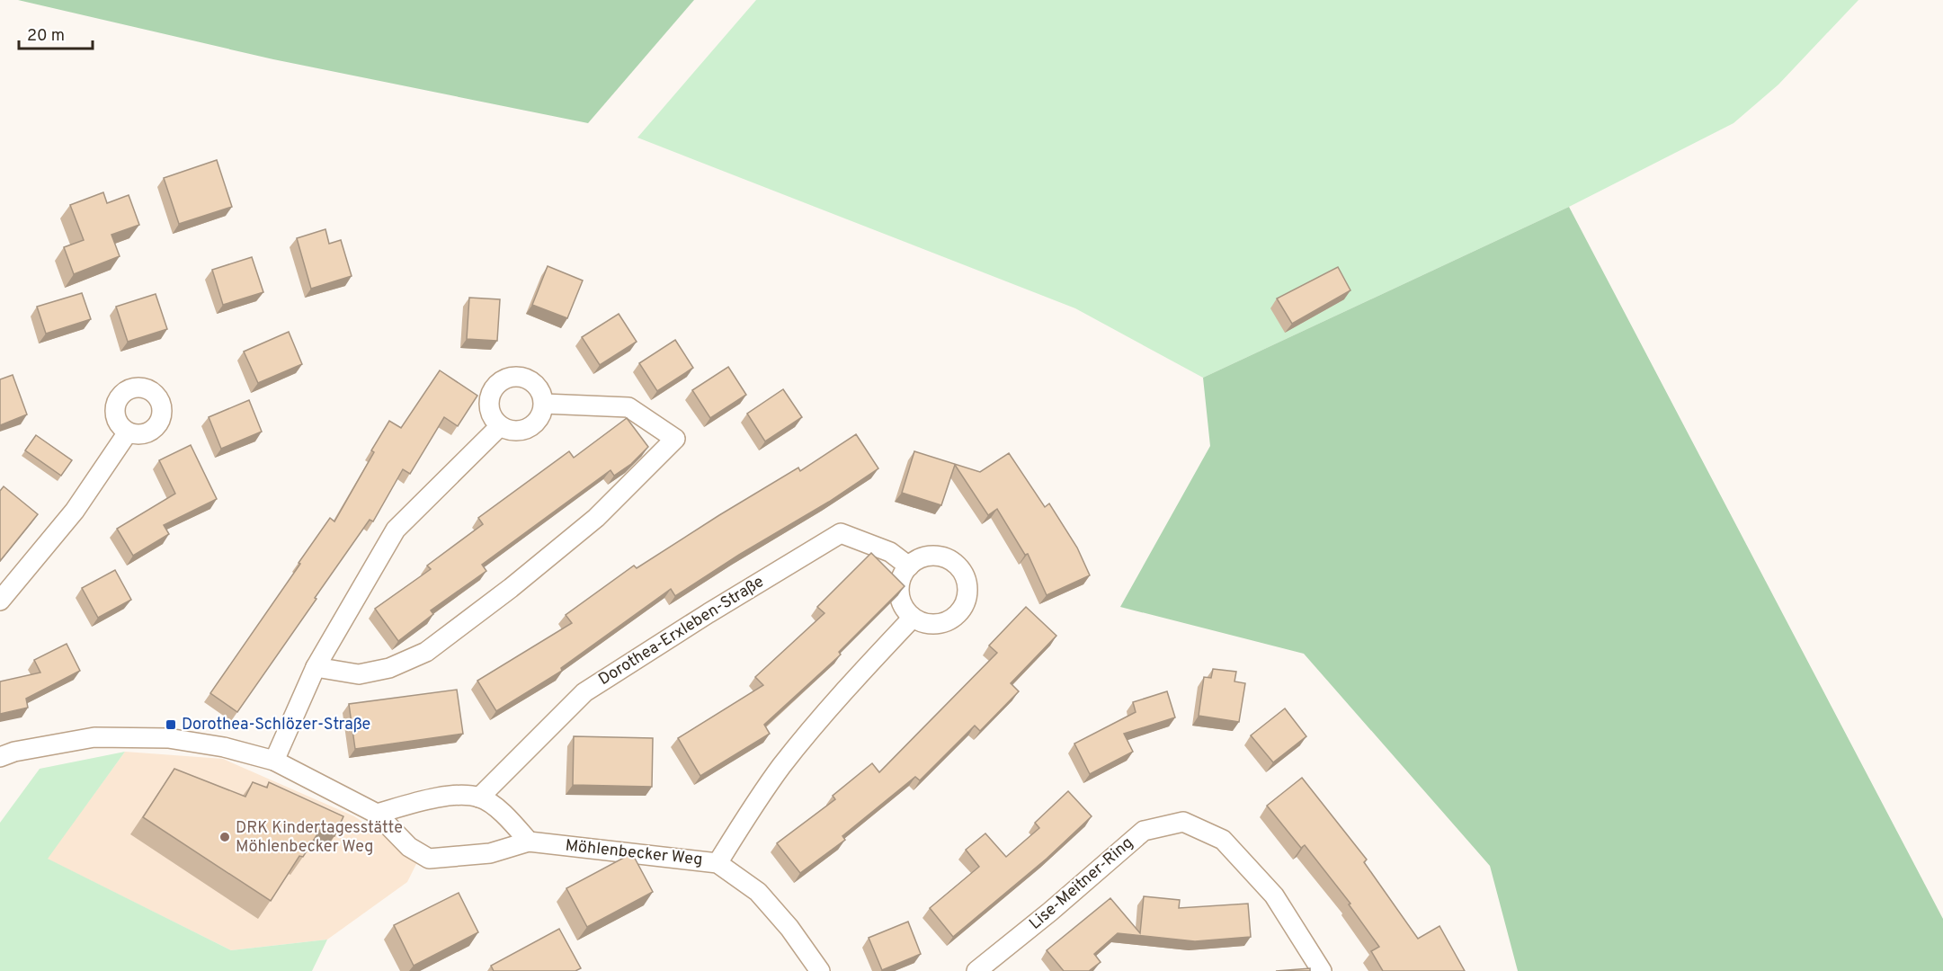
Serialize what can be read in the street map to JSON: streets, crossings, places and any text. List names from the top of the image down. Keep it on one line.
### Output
{"streets":{"street":["Dorothea-Erxleben-Straße","Möhlenbecker Weg","Lise-Meitner-Ring"]},"places":{"transit":["Dorothea-Schlözer-Straße"],"other":["DRK Kindertagesstätte Möhlenbecker Weg"]},"scale_bar":"20 m"}
